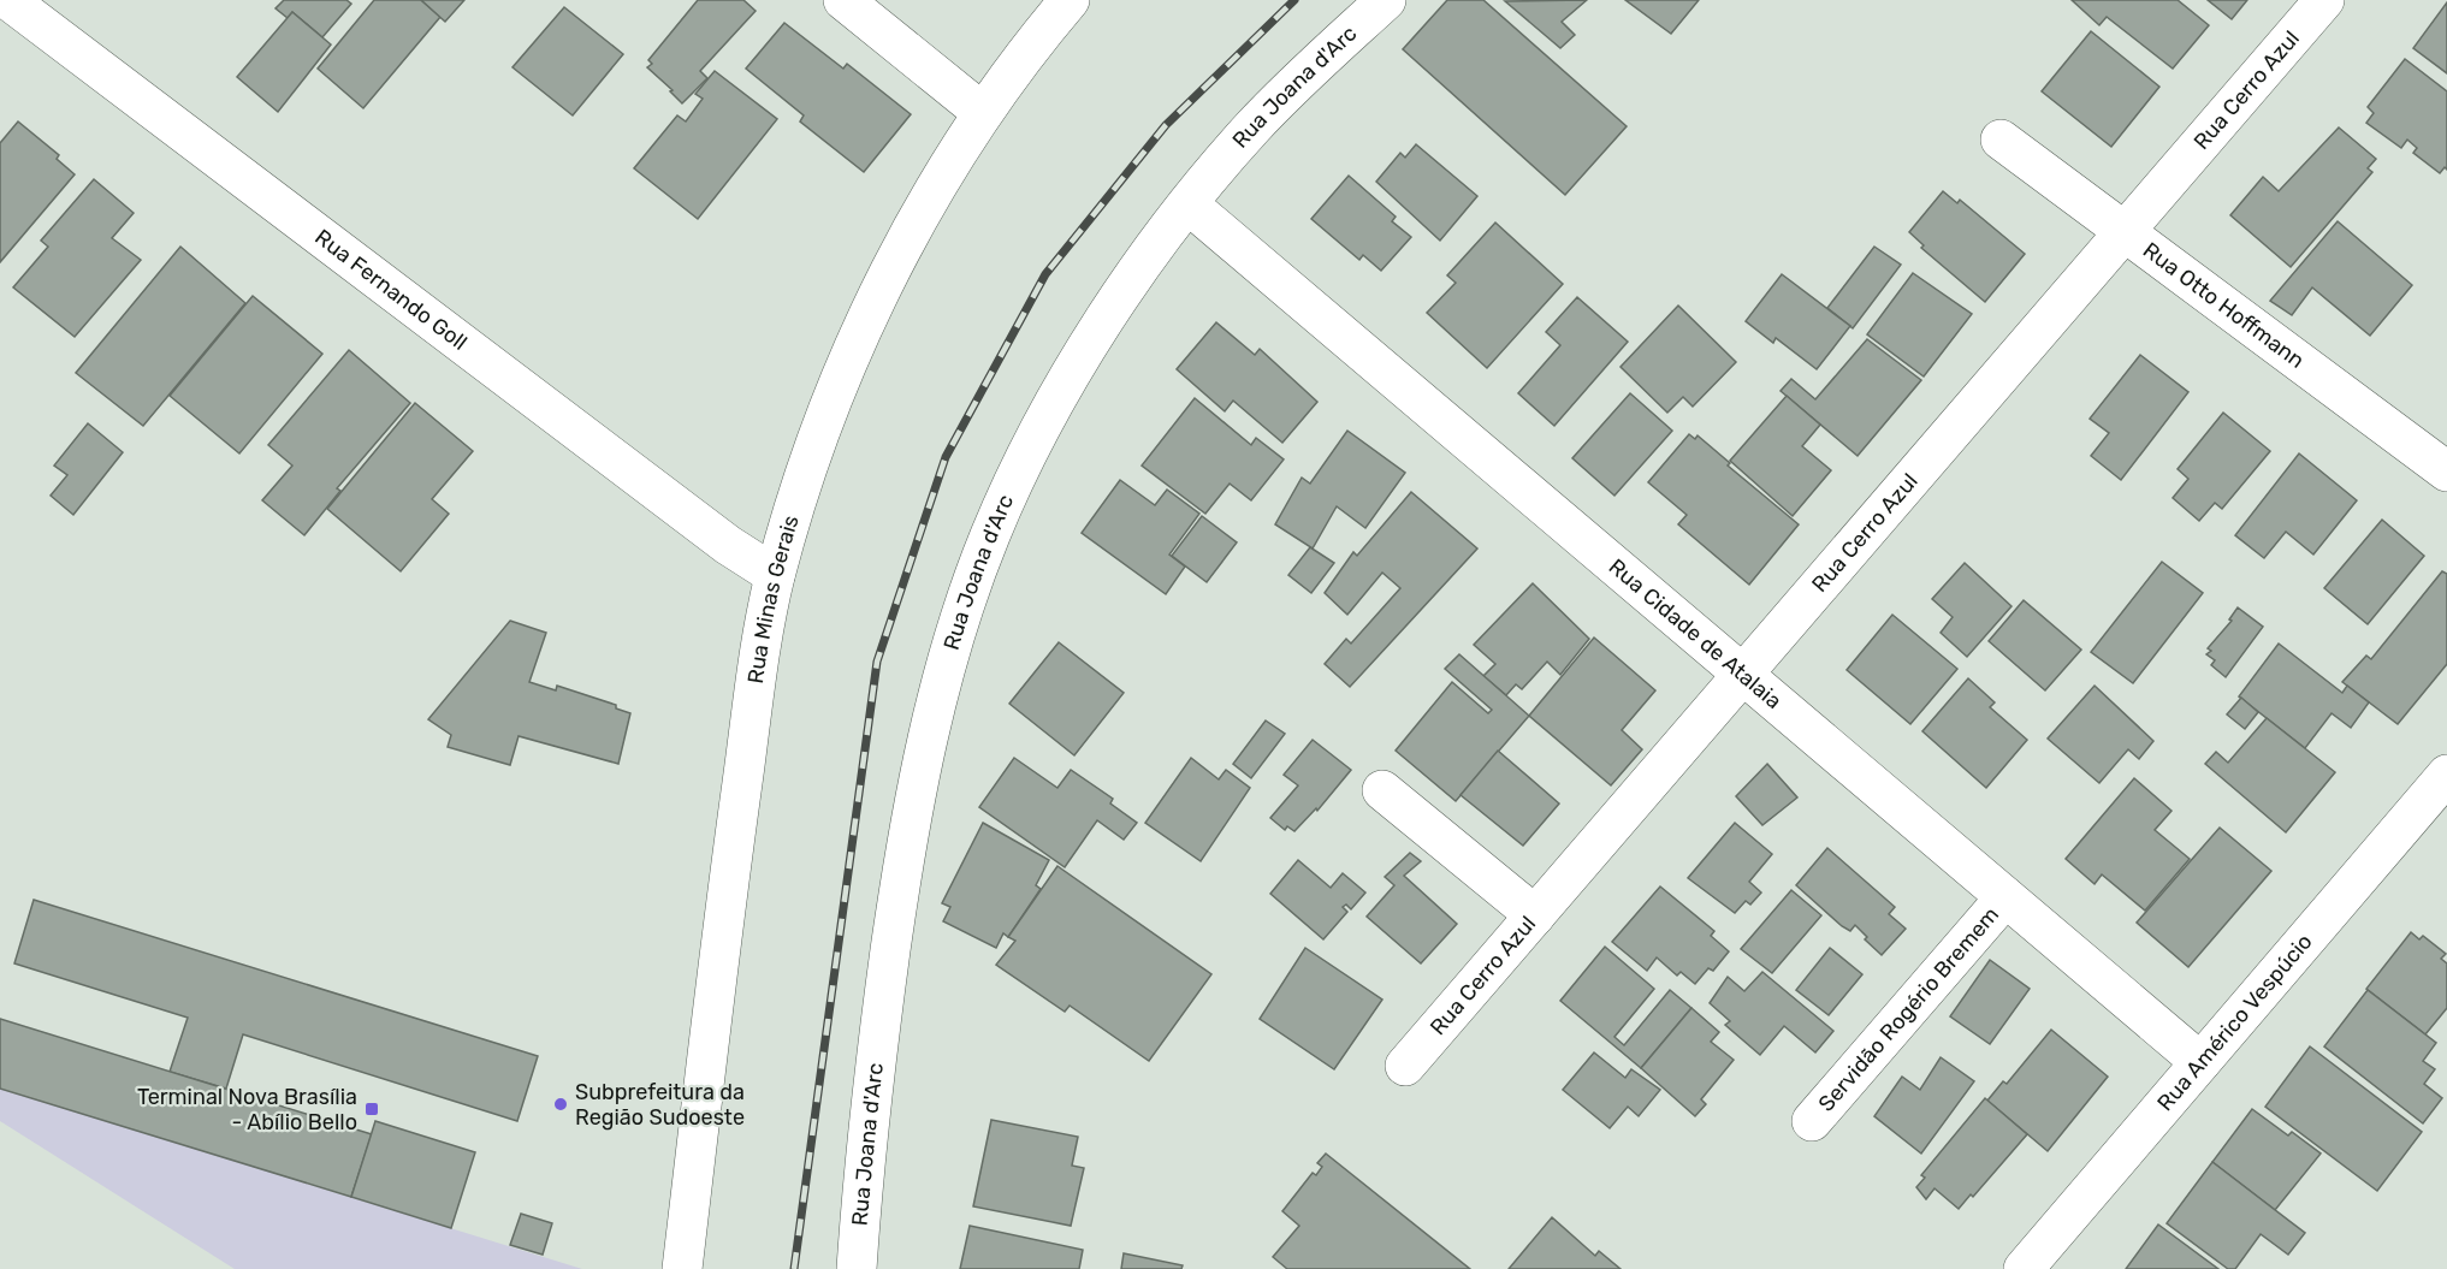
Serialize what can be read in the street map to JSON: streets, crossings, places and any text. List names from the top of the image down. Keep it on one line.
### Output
{"streets":{"street":["Rua Joana d'Arc","Rua Cerro Azul","Rua Fernando Goll","Rua Otto Hoffmann","Rua Minas Gerais","Rua Cidade de Atalaia","Servidão Rogério Bremem","Rua Américo Vespúcio"]},"crossings":[["Rua Joana d'Arc","Rua Cidade de Atalaia"],["Rua Cerro Azul","Rua Otto Hoffmann"],["Rua Cerro Azul","Rua Cidade de Atalaia"],["Rua Fernando Goll","Rua Minas Gerais"],["Rua Cidade de Atalaia","Servidão Rogério Bremem"],["Rua Cidade de Atalaia","Rua Américo Vespúcio"]],"places":{"other":["Subprefeitura da Região Sudoeste"],"transit":["Terminal Nova Brasília - Abílio Bello"]}}
